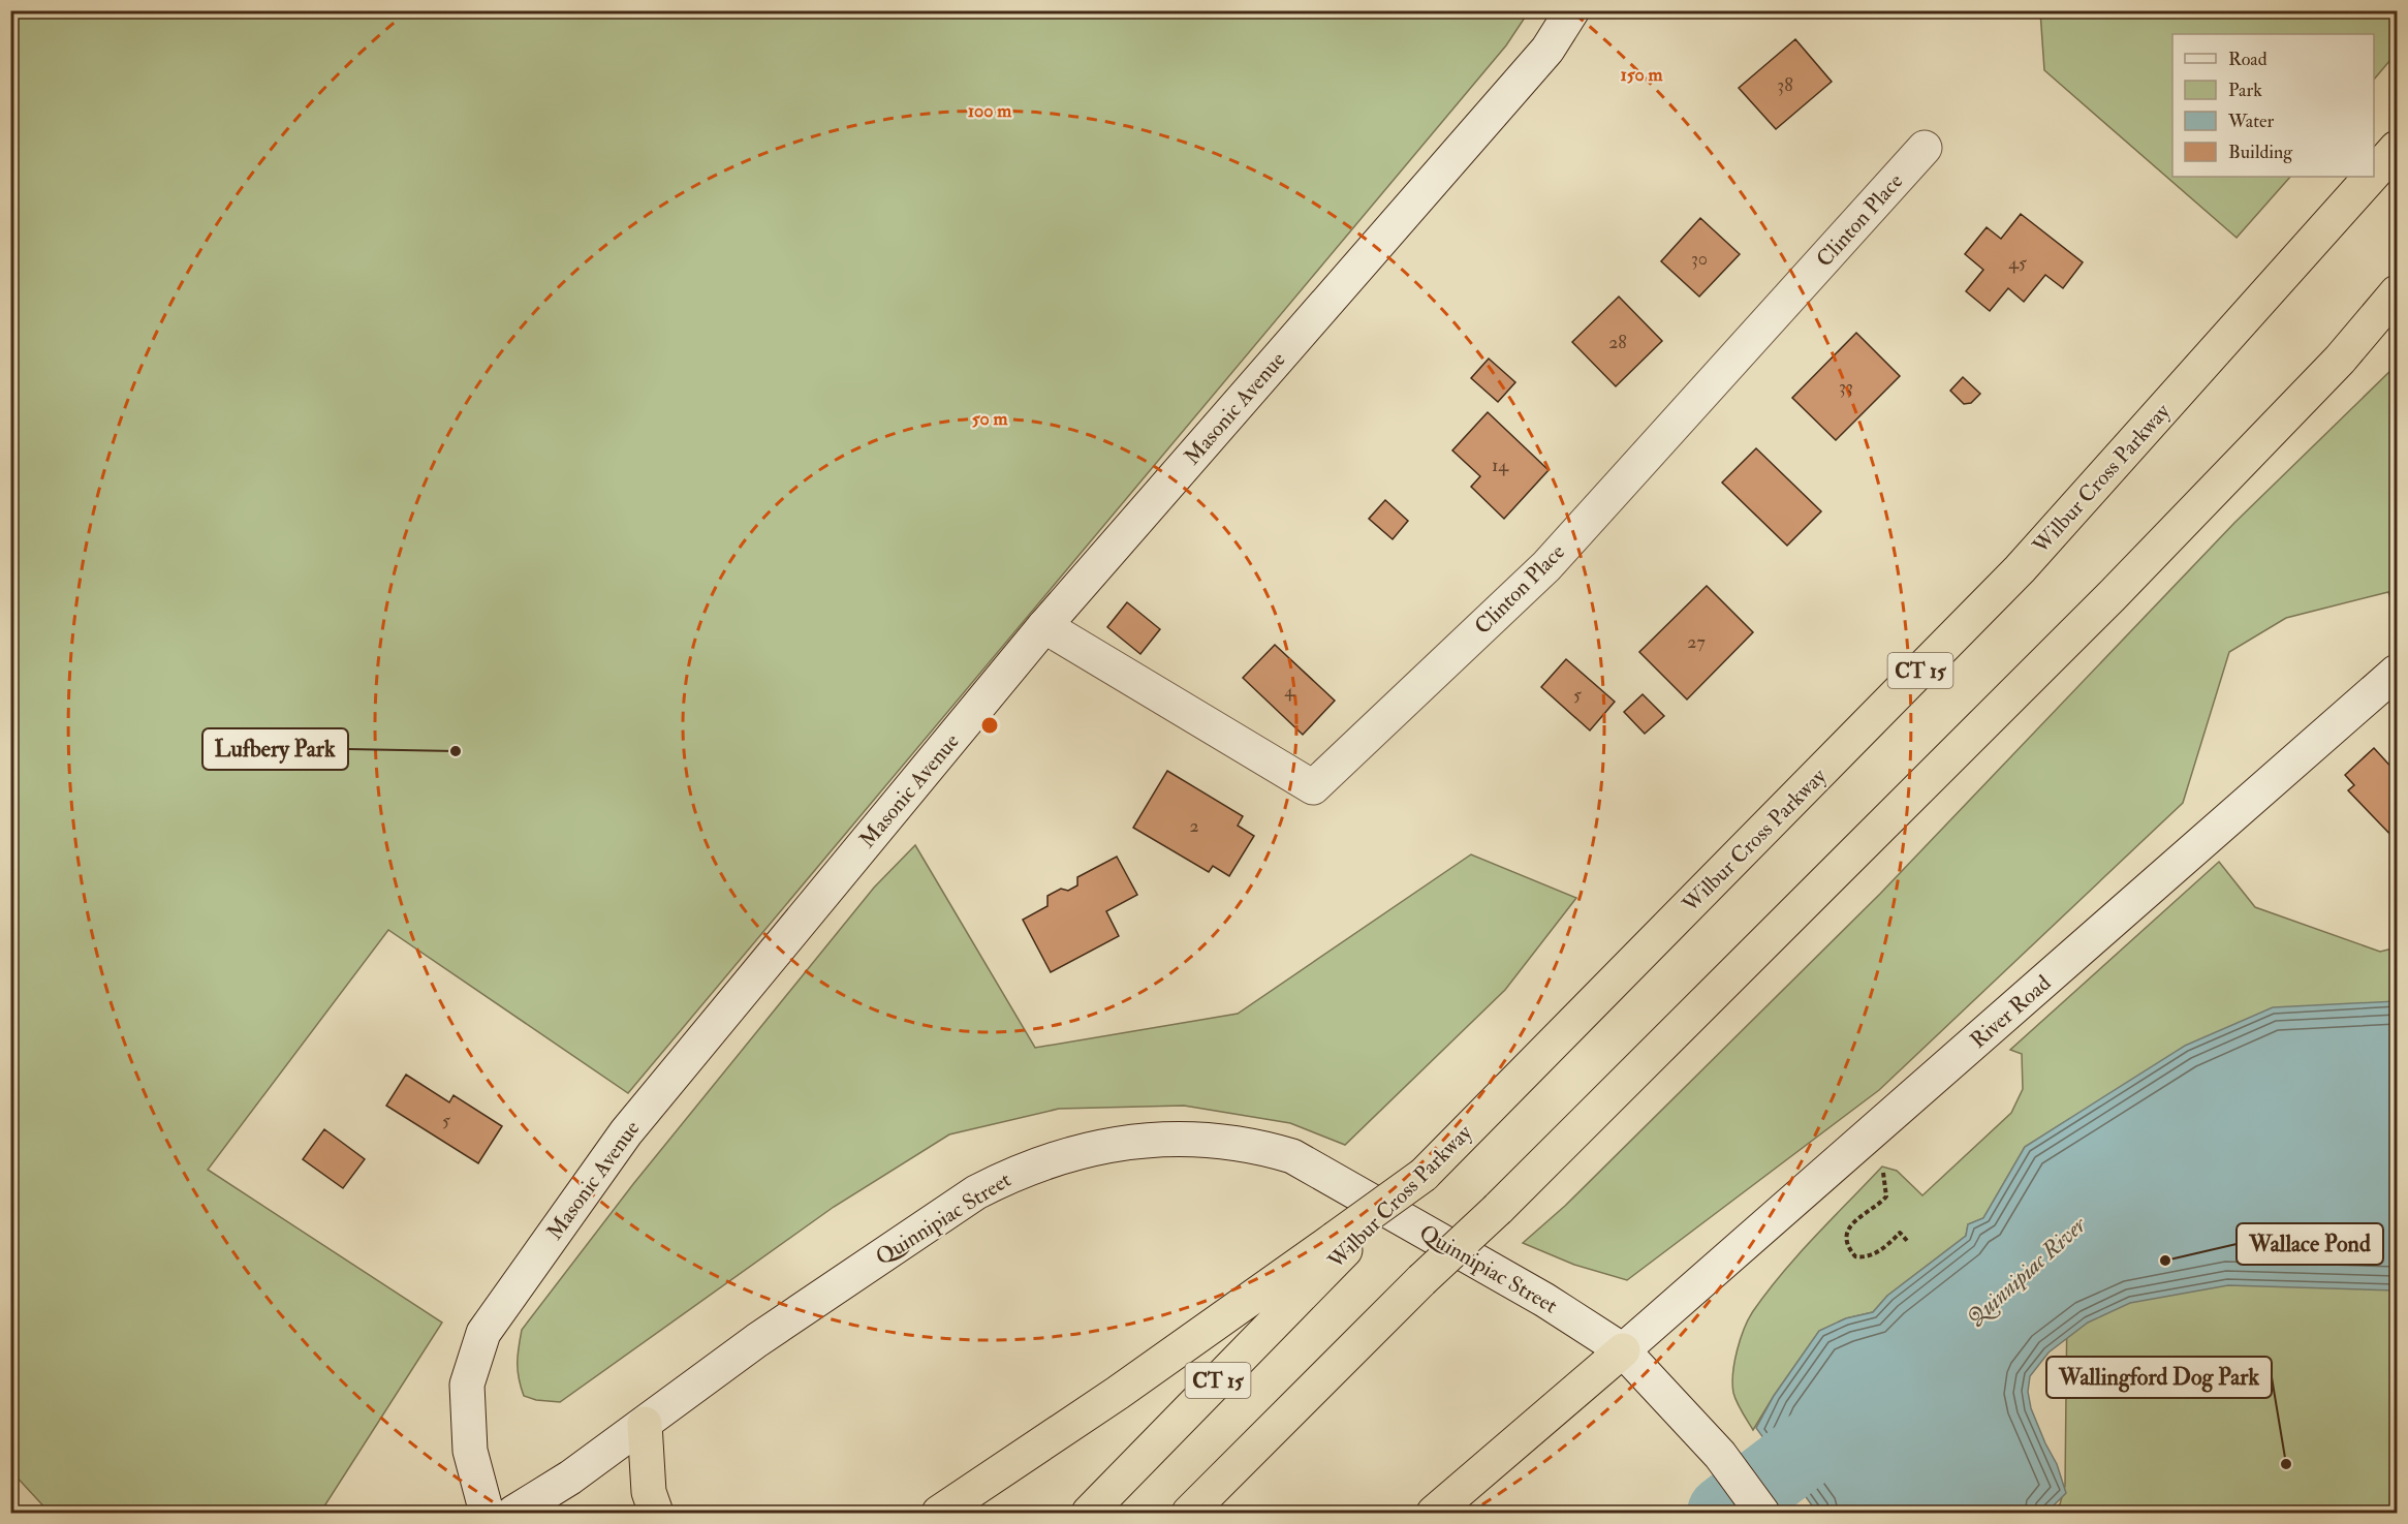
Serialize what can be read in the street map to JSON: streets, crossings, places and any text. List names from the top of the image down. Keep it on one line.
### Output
{"streets":{"highway":["Wilbur Cross Parkway","CT 15"],"main road":["Clinton Place","Masonic Avenue","River Road","Quinnipiac Street"]},"crossings":[["Clinton Place","Masonic Avenue"],["River Road","Quinnipiac Street"]],"water":["Quinnipiac River"],"places":["Lufbery Park","Wallace Pond","Wallingford Dog Park"],"house_numbers":["38","30","45","28","33","14","27","4","5","2","5"],"legend":["Road","Park","Water","Building"],"rings":["150 m","100 m","50 m"]}
